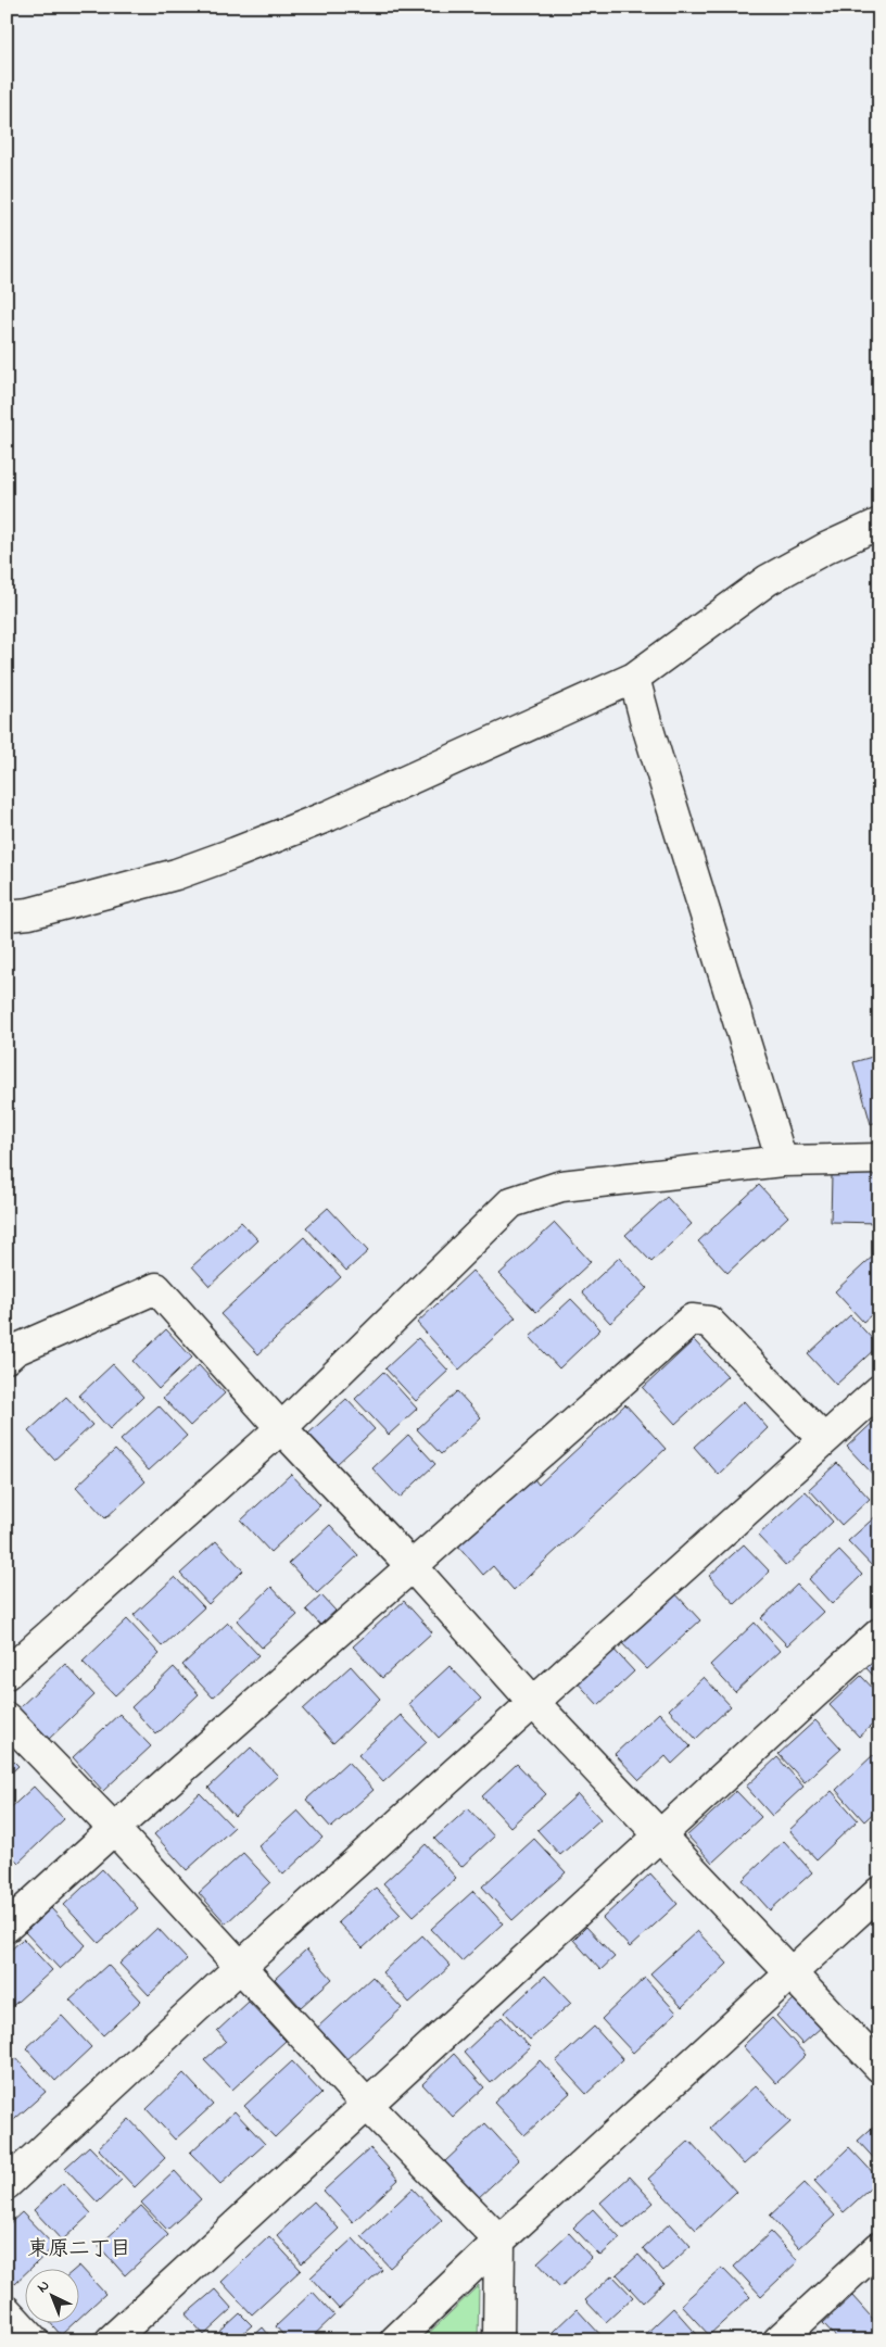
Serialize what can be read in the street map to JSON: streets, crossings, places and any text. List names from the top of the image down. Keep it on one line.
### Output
{"districts":["東原二丁目"],"north":"top left"}
